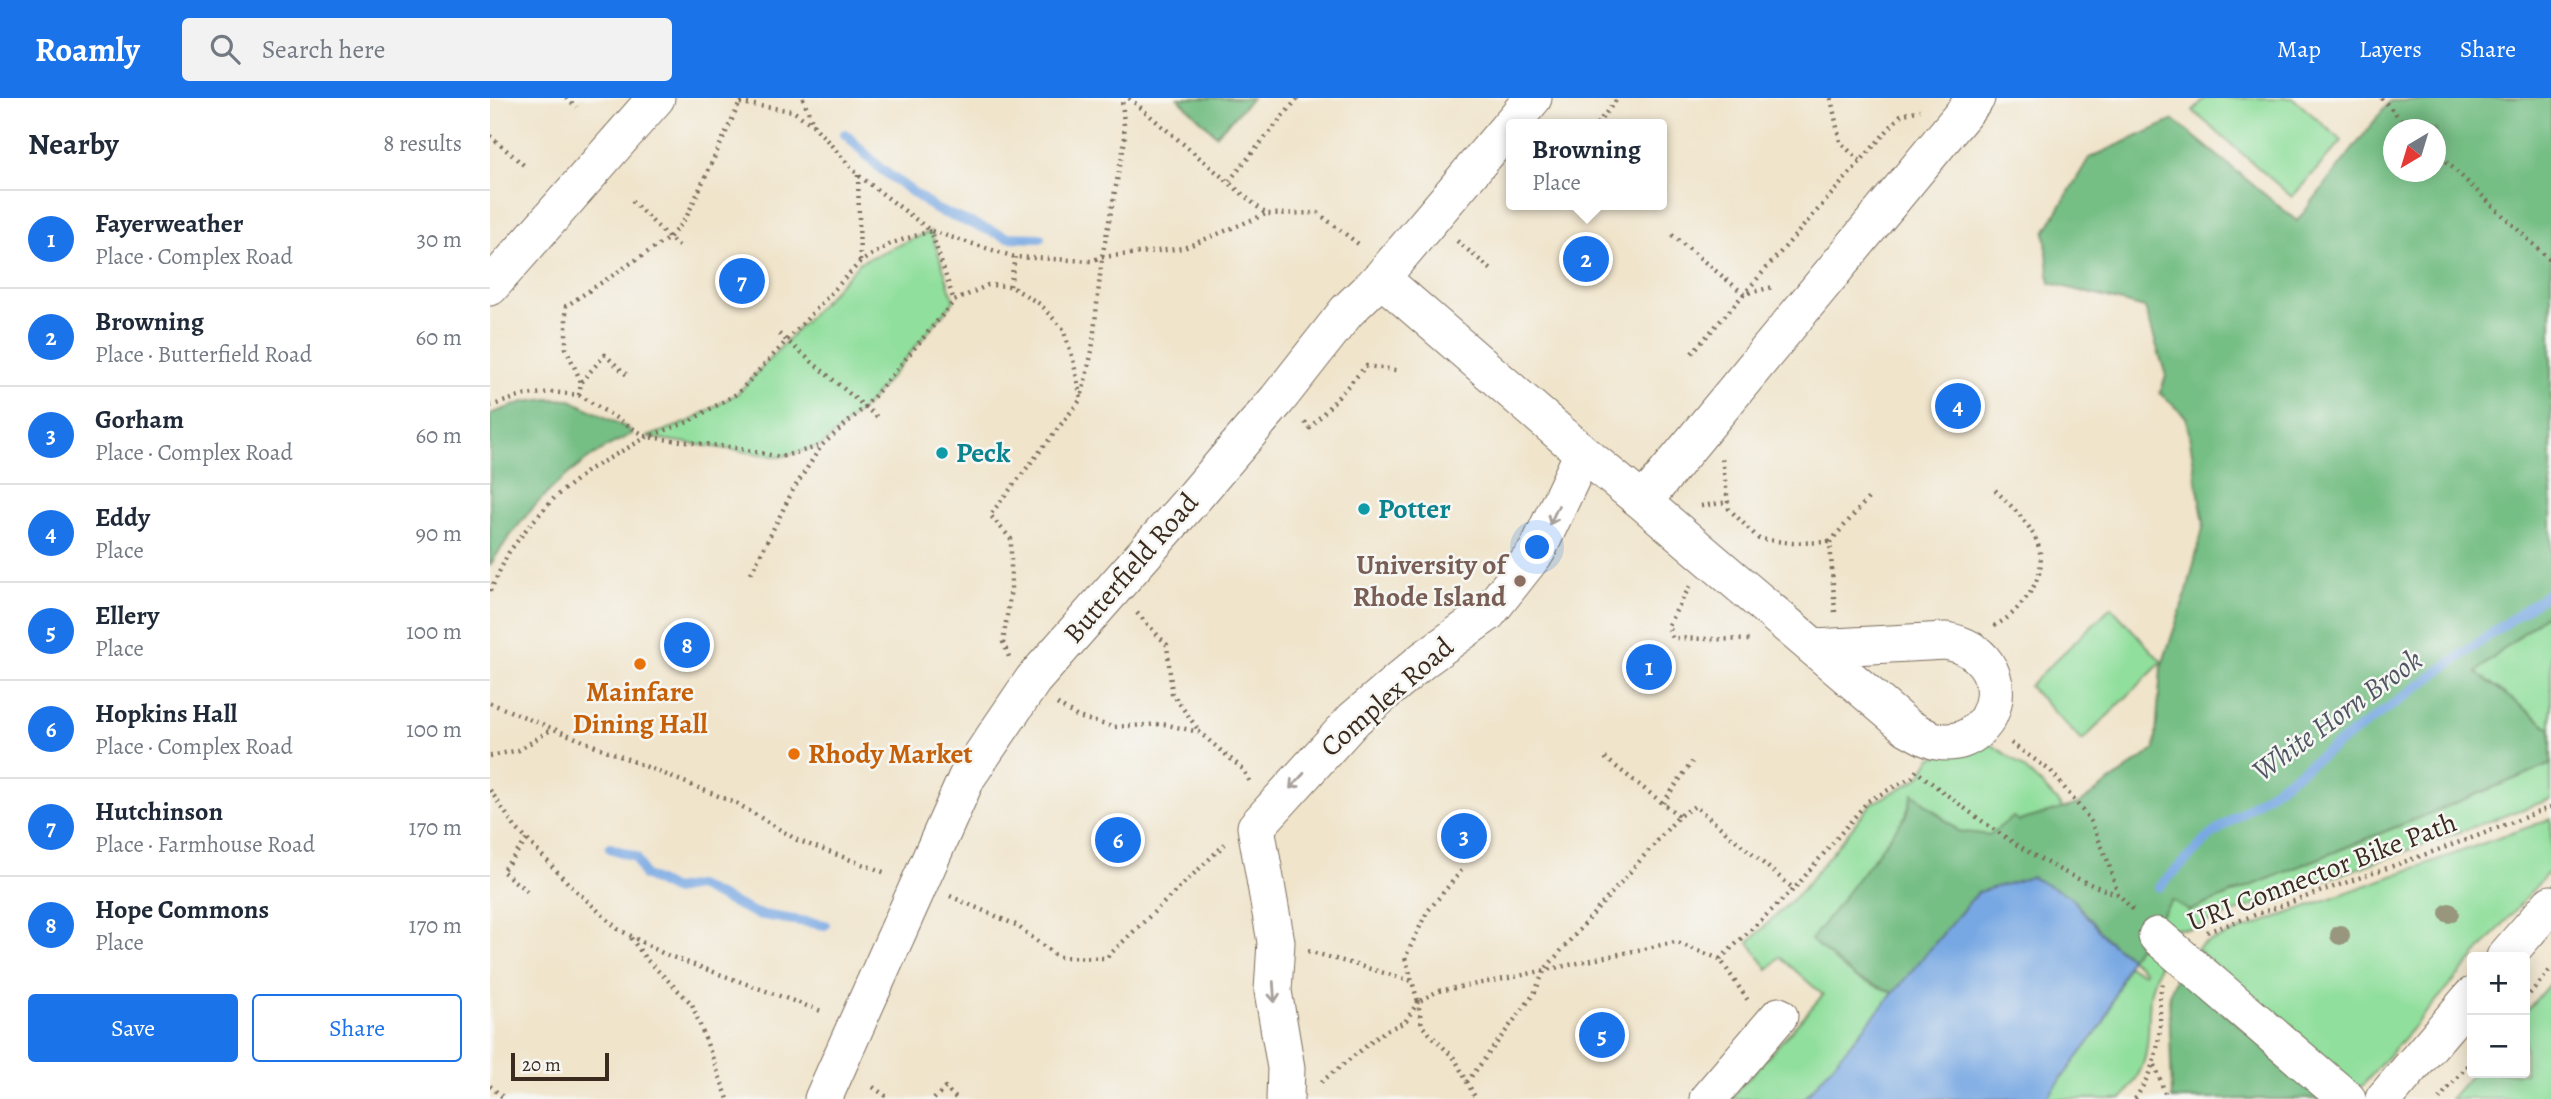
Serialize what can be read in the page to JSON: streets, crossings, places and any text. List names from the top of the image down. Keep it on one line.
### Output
{"streets":{"street":["Butterfield Road","Complex Road"],"path":["URI Connector Bike Path"]},"one_way":["Complex Road"],"water":["White Horn Brook"],"places":["Peck","Potter","University of Rhode Island","Mainfare Dining Hall","Rhody Market"],"scale_bar":"20 m","north":"bottom left","page":{"header":"Roamly","search":"Search here","nav":["Map","Layers","Share"],"heading":["Nearby","8 results"],"popup":["Browning","Place"],"list":[{"mark":"1","name":"Fayerweather","note":"Place · Complex Road","value":"30 m"},{"mark":"2","name":"Browning","note":"Place · Butterfield Road","value":"60 m"},{"mark":"3","name":"Gorham","note":"Place · Complex Road","value":"60 m"},{"mark":"4","name":"Eddy","note":"Place","value":"90 m"},{"mark":"5","name":"Ellery","note":"Place","value":"100 m"},{"mark":"6","name":"Hopkins Hall","note":"Place · Complex Road","value":"100 m"},{"mark":"7","name":"Hutchinson","note":"Place · Farmhouse Road","value":"170 m"},{"mark":"8","name":"Hope Commons","note":"Place","value":"170 m"}],"pins":["2","7","4","8","1","3","6","5"],"map_buttons":["+","−"],"buttons":["Save","Share"],"scale":"20 m"}}
